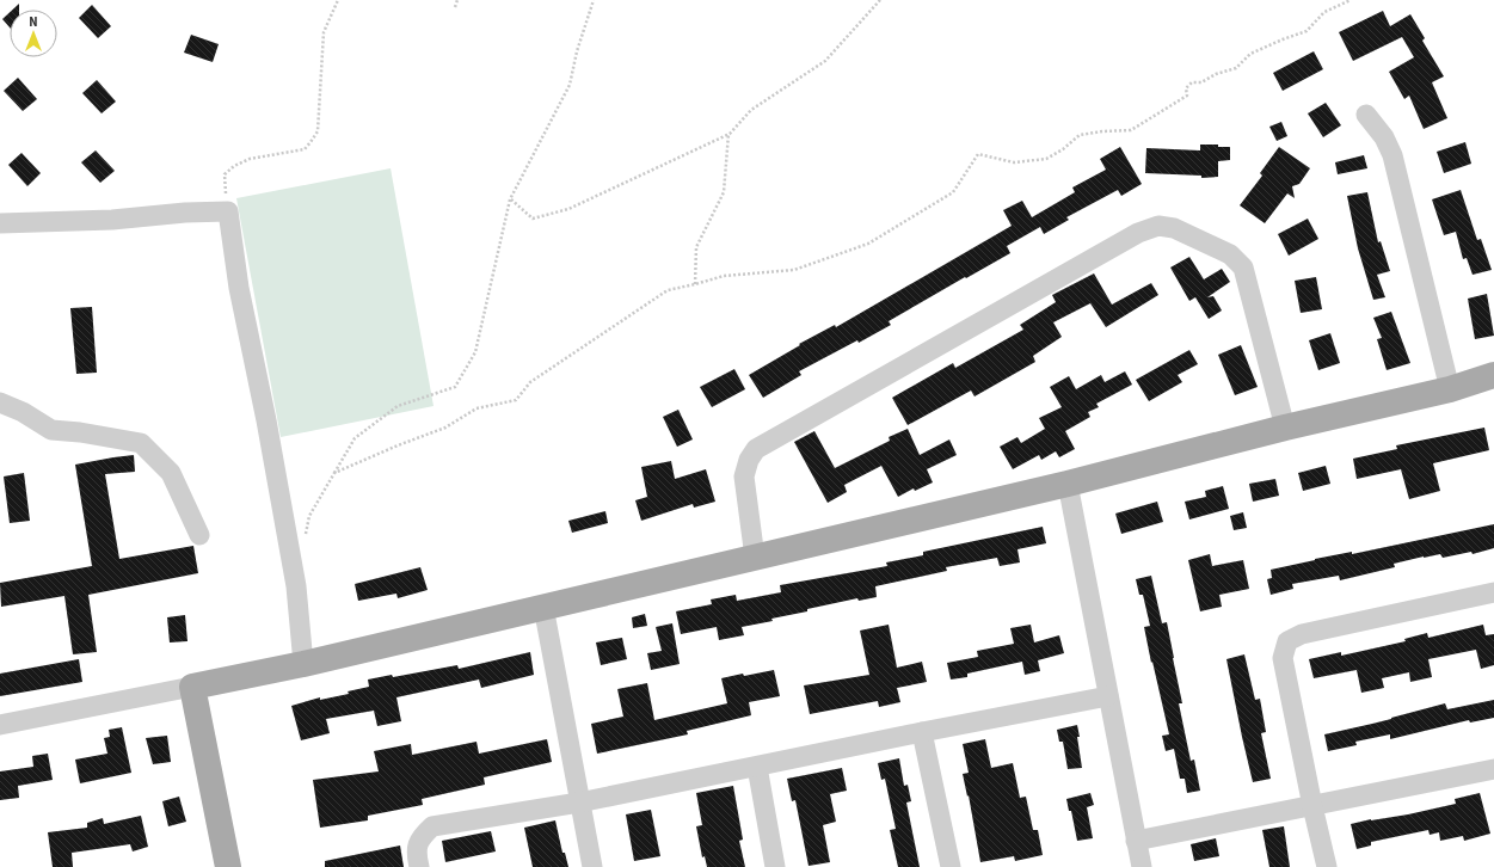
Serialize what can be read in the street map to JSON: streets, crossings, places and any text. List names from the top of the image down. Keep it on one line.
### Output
{"north":"top"}
